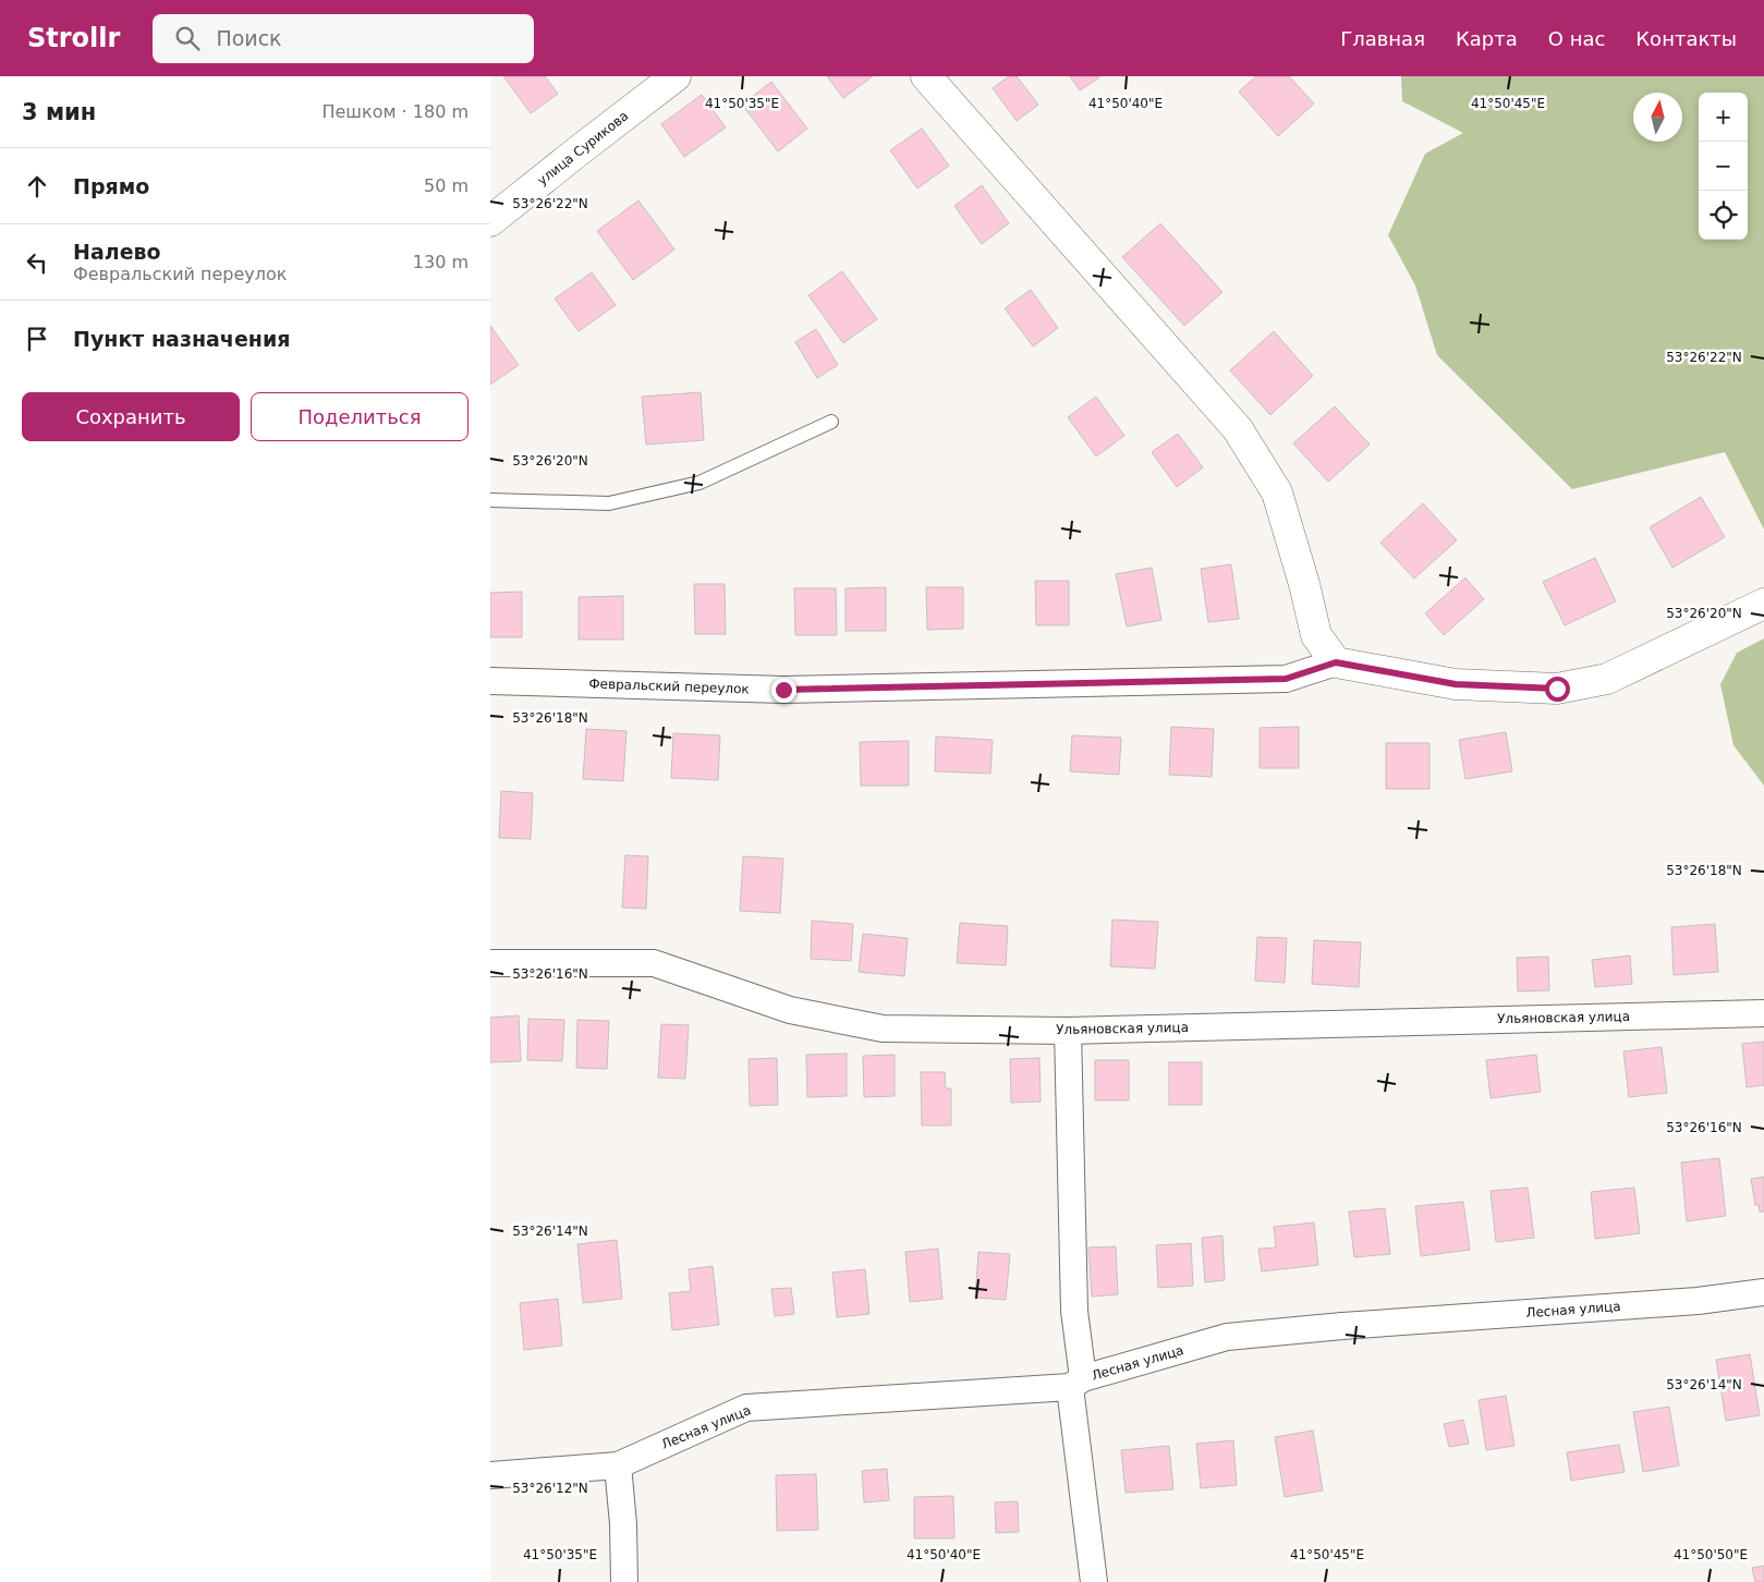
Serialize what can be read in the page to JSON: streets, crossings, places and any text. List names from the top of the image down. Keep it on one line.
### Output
{"streets":{"street":["улица Сурикова","Февральский переулок","Ульяновская улица","Лесная улица"]},"north":"top","page":{"header":"Strollr","search":"Поиск","nav":["Главная","Карта","О нас","Контакты"],"heading":["3 мин","Пешком · 180 m"],"map_buttons":["+","−"],"list":[["Прямо","50 m"],["Налево","Февральский переулок","130 m"],"Пункт назначения"],"buttons":["Сохранить","Поделиться"]},"coordinates":["41°50'35\"E","41°50'40\"E","41°50'45\"E","53°26'22\"N","53°26'20\"N","53°26'18\"N","53°26'16\"N","53°26'14\"N","53°26'12\"N","41°50'50\"E"]}
